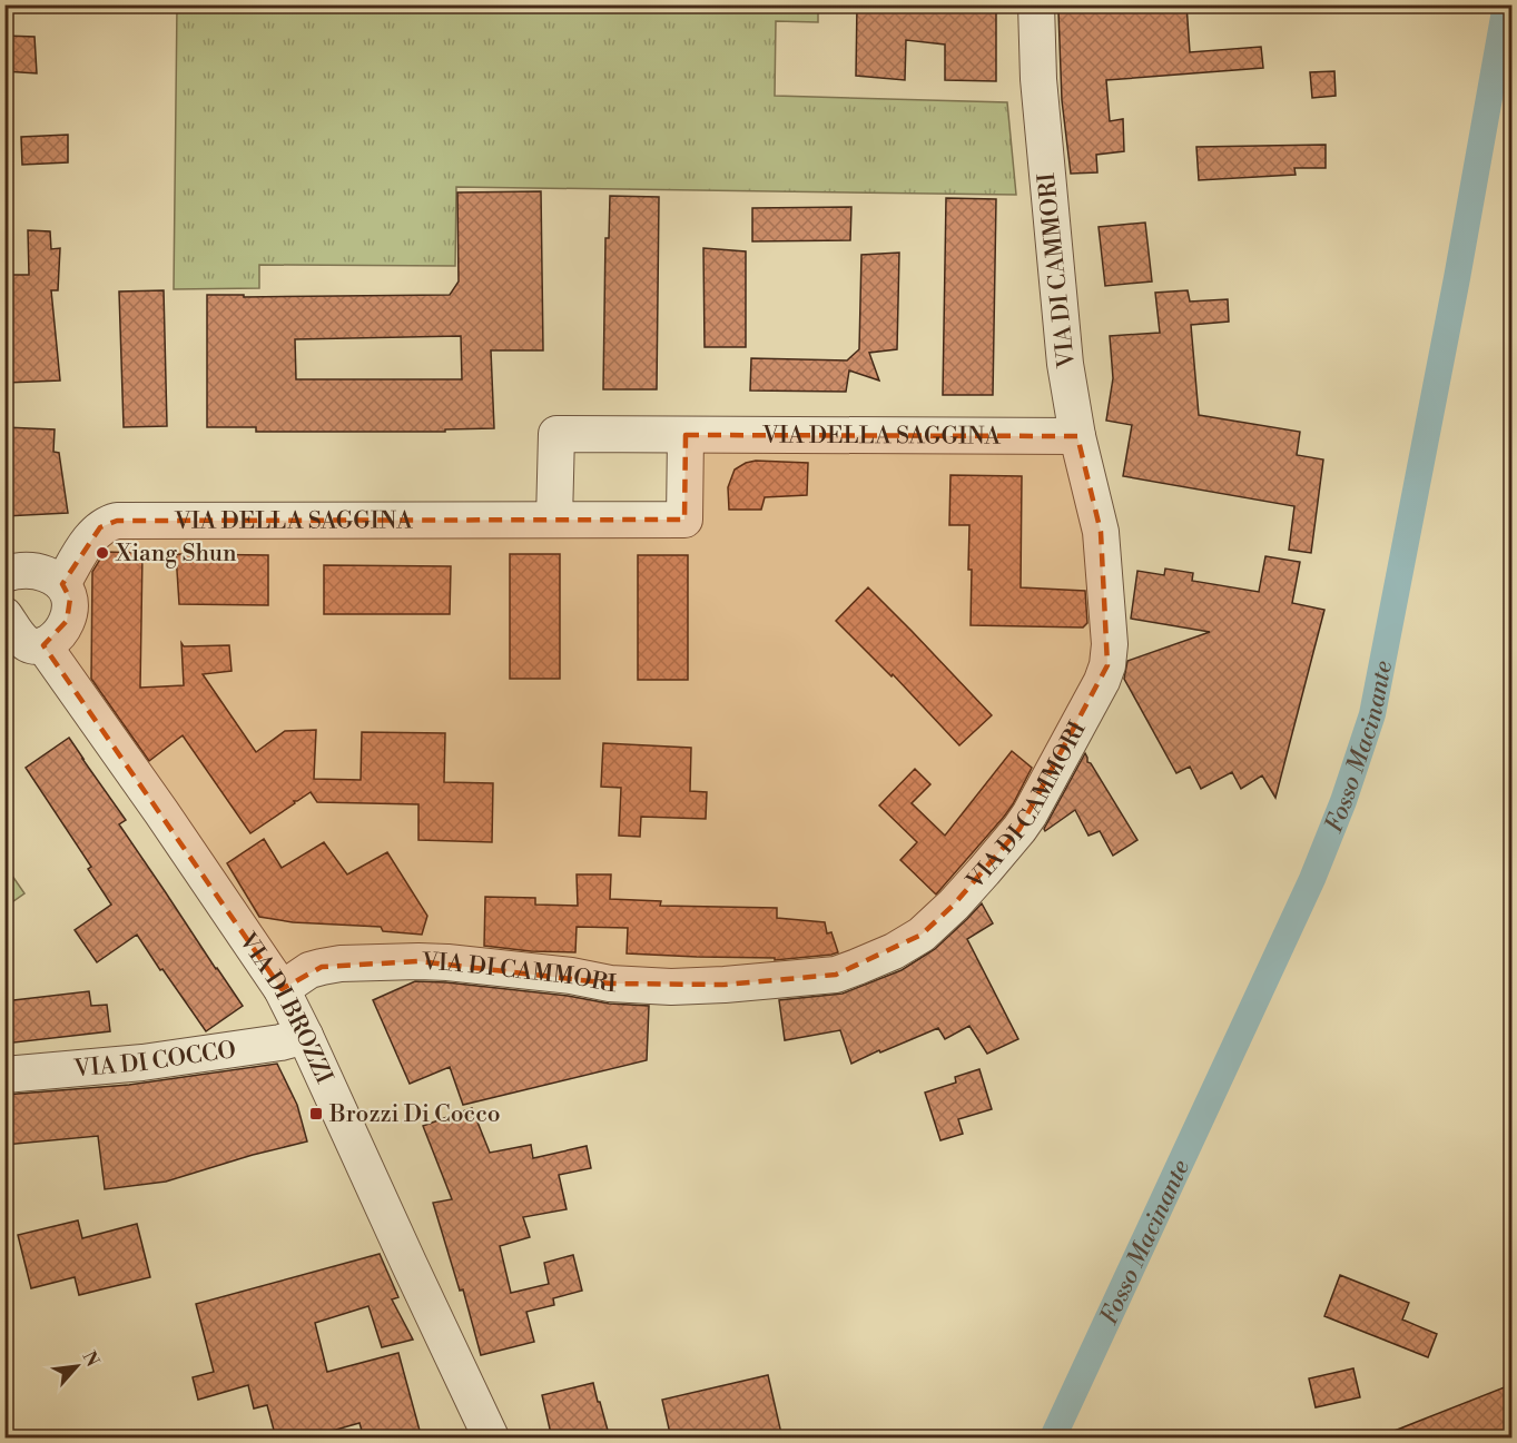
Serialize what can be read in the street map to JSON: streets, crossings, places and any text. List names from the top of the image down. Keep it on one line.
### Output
{"streets":{"street":["VIA DI CAMMORI","VIA DELLA SAGGINA","VIA DI BROZZI","VIA DI COCCO"]},"crossings":[["VIA DI CAMMORI","VIA DELLA SAGGINA"],["VIA DI CAMMORI","VIA DI BROZZI"],["VIA DI BROZZI","VIA DI COCCO"]],"water":["Fosso Macinante"],"places":{"other":["Xiang Shun"],"transit":["Brozzi Di Cocco"]},"north":"top right"}
